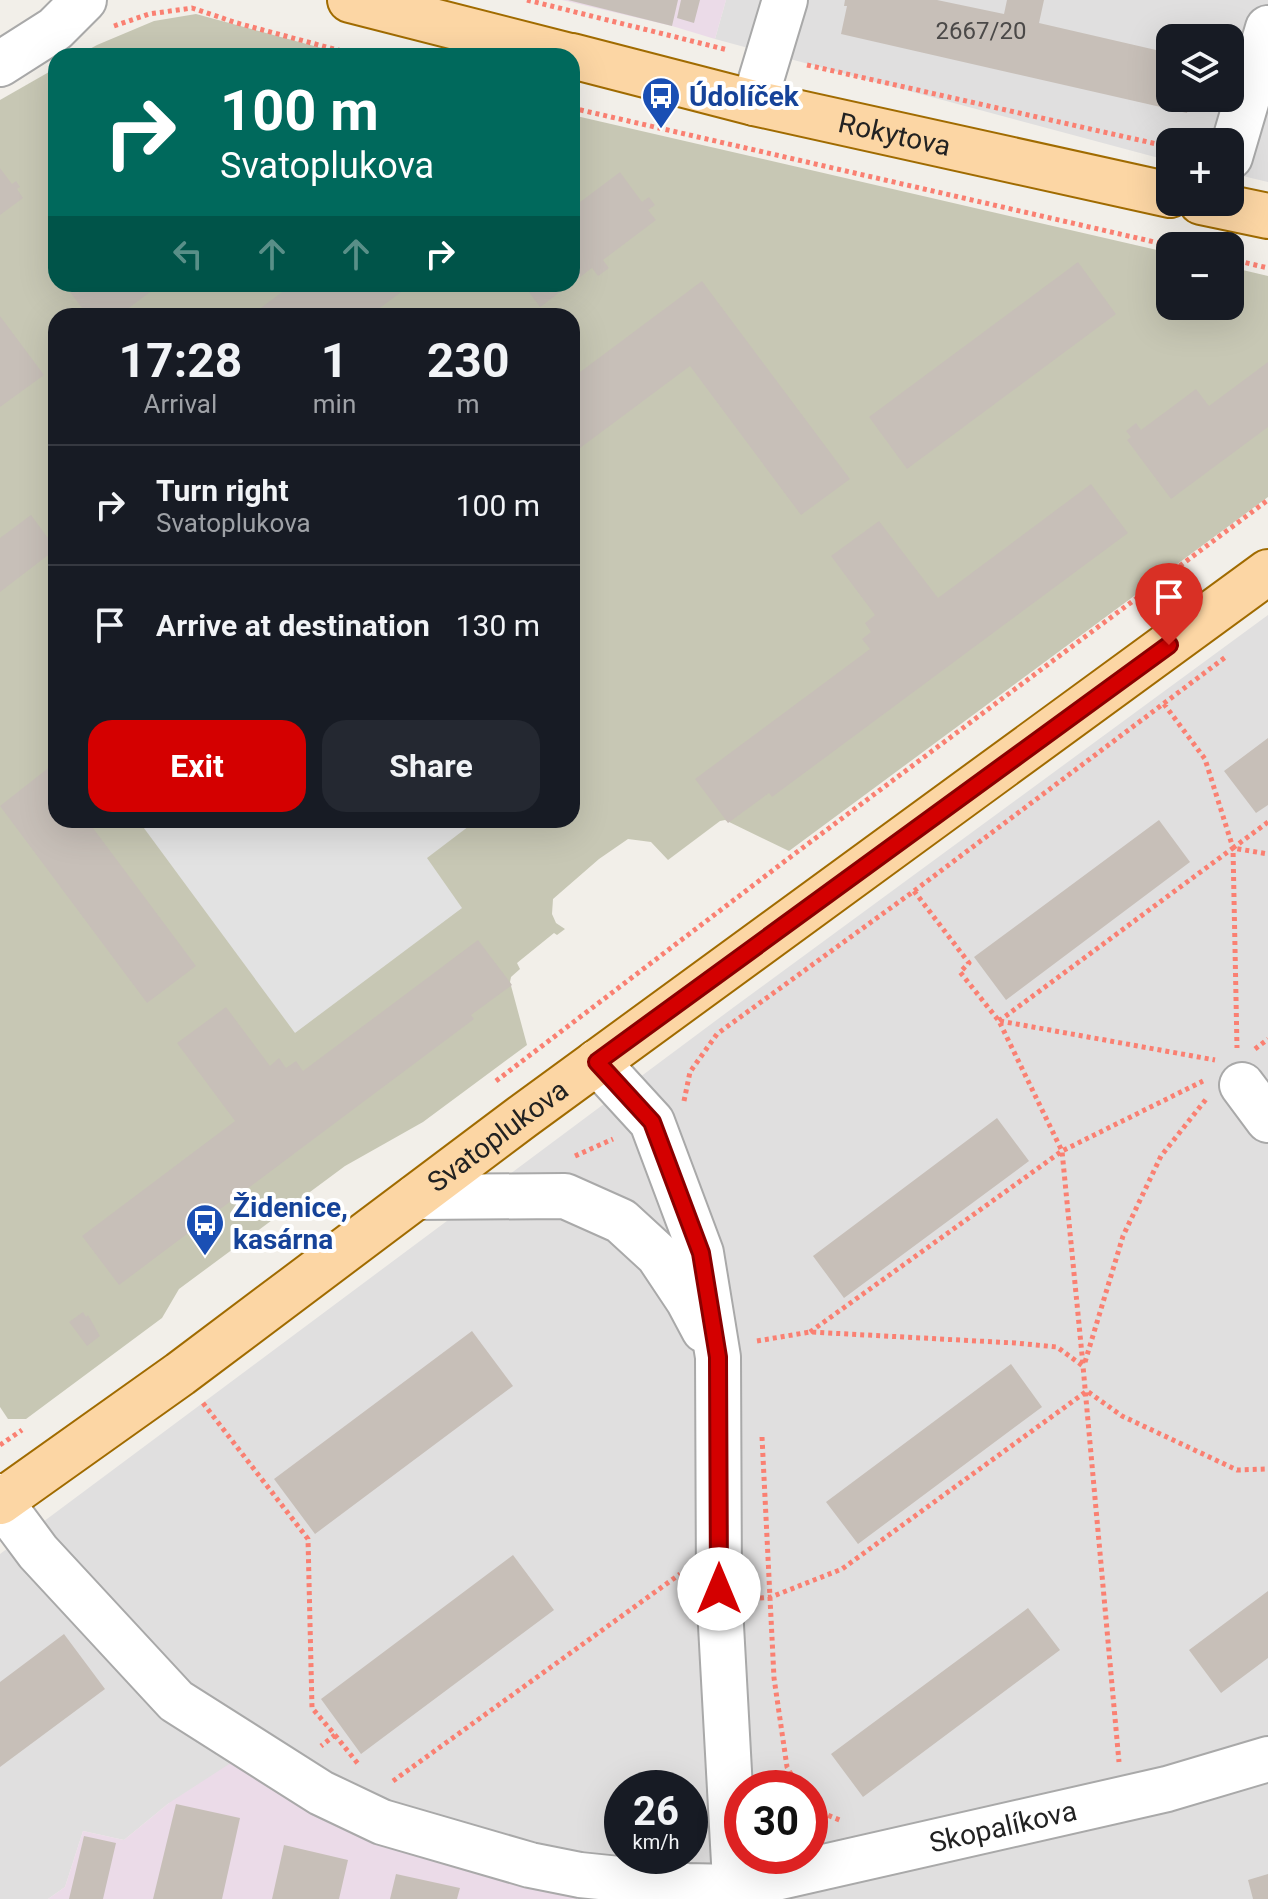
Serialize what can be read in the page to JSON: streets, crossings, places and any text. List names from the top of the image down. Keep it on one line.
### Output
{"streets":{"main road":["Rokytova","Svatoplukova"],"street":["Skopalíkova"]},"crossings":[["Svatoplukova","Skopalíkova"]],"places":{"bus stop":["Údolíček","Židenice, kasárna"]},"house_numbers":["2667/20"],"page":{"map_buttons":["+","−"],"turn":["100 m","Svatoplukova"],"eta":["17:28","Arrival","1","min","230","m"],"list":[{"name":"Turn right","note":"Svatoplukova","value":"100 m"},{"name":"Arrive at destination","value":"130 m"}],"buttons":["Exit","Share"],"speed":"26 km/h","limit":"30"}}
